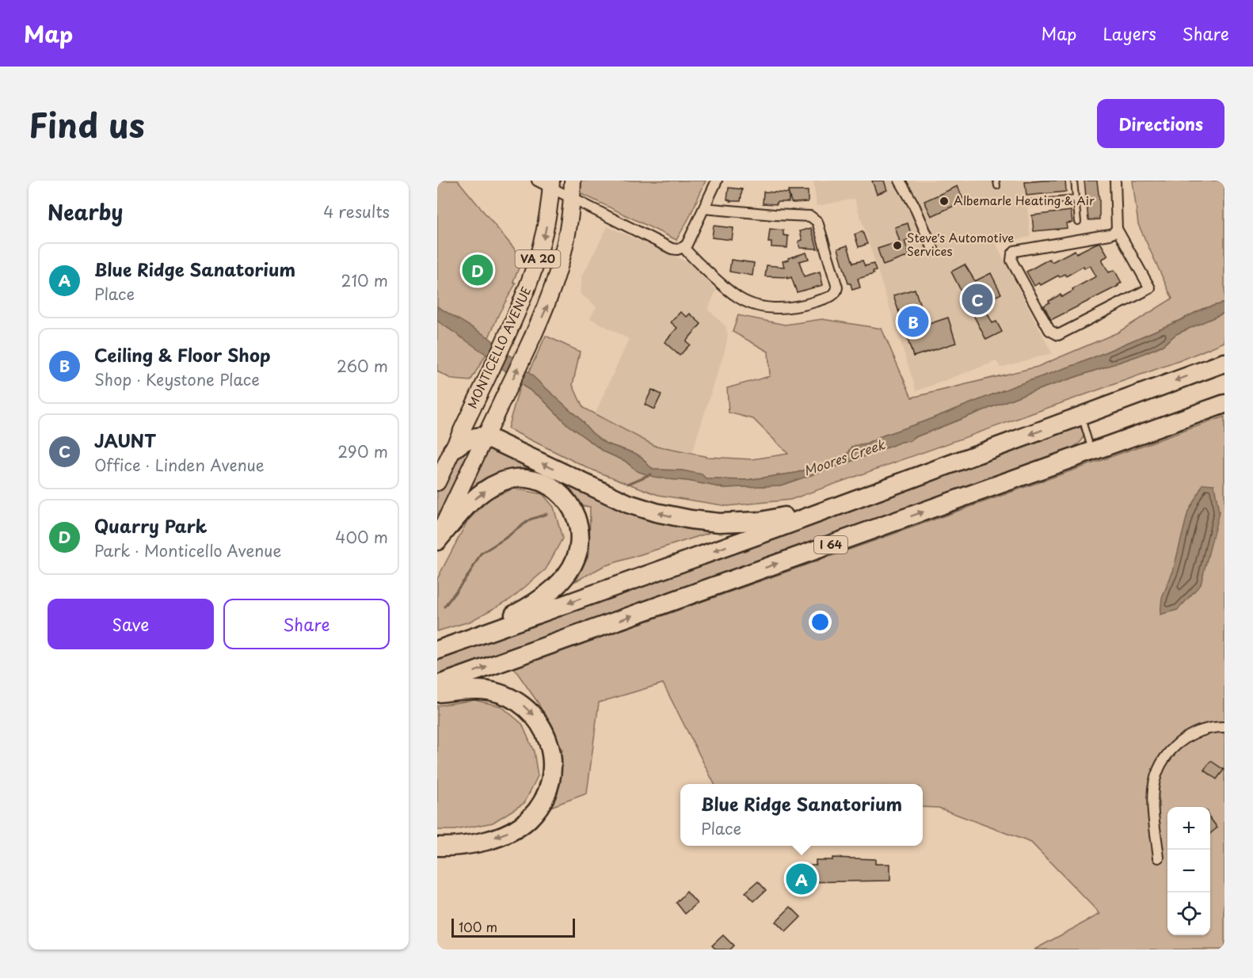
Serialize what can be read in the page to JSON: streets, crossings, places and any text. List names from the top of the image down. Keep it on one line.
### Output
{"streets":{"highway":["I 64"],"main road":["VA 20","MONTICELLO AVENUE"]},"crossings":[["VA 20","MONTICELLO AVENUE"]],"water":["Moores Creek"],"places":["Albemarle Heating & Air","Steve's Automotive Services"],"scale_bar":"100 m","page":{"header":"Map","nav":["Map","Layers","Share"],"title":"Find us","buttons":["Directions",["Save","Share"]],"heading":["Nearby","4 results"],"list":[{"mark":"A","name":"Blue Ridge Sanatorium","note":"Place","value":"210 m"},{"mark":"B","name":"Ceiling & Floor Shop","note":"Shop · Keystone Place","value":"260 m"},{"mark":"C","name":"JAUNT","note":"Office · Linden Avenue","value":"290 m"},{"mark":"D","name":"Quarry Park","note":"Park · Monticello Avenue","value":"400 m"}],"pins":["D","C","B","A"],"popup":["Blue Ridge Sanatorium","Place"],"map_buttons":["+","−"],"scale":"100 m"}}
